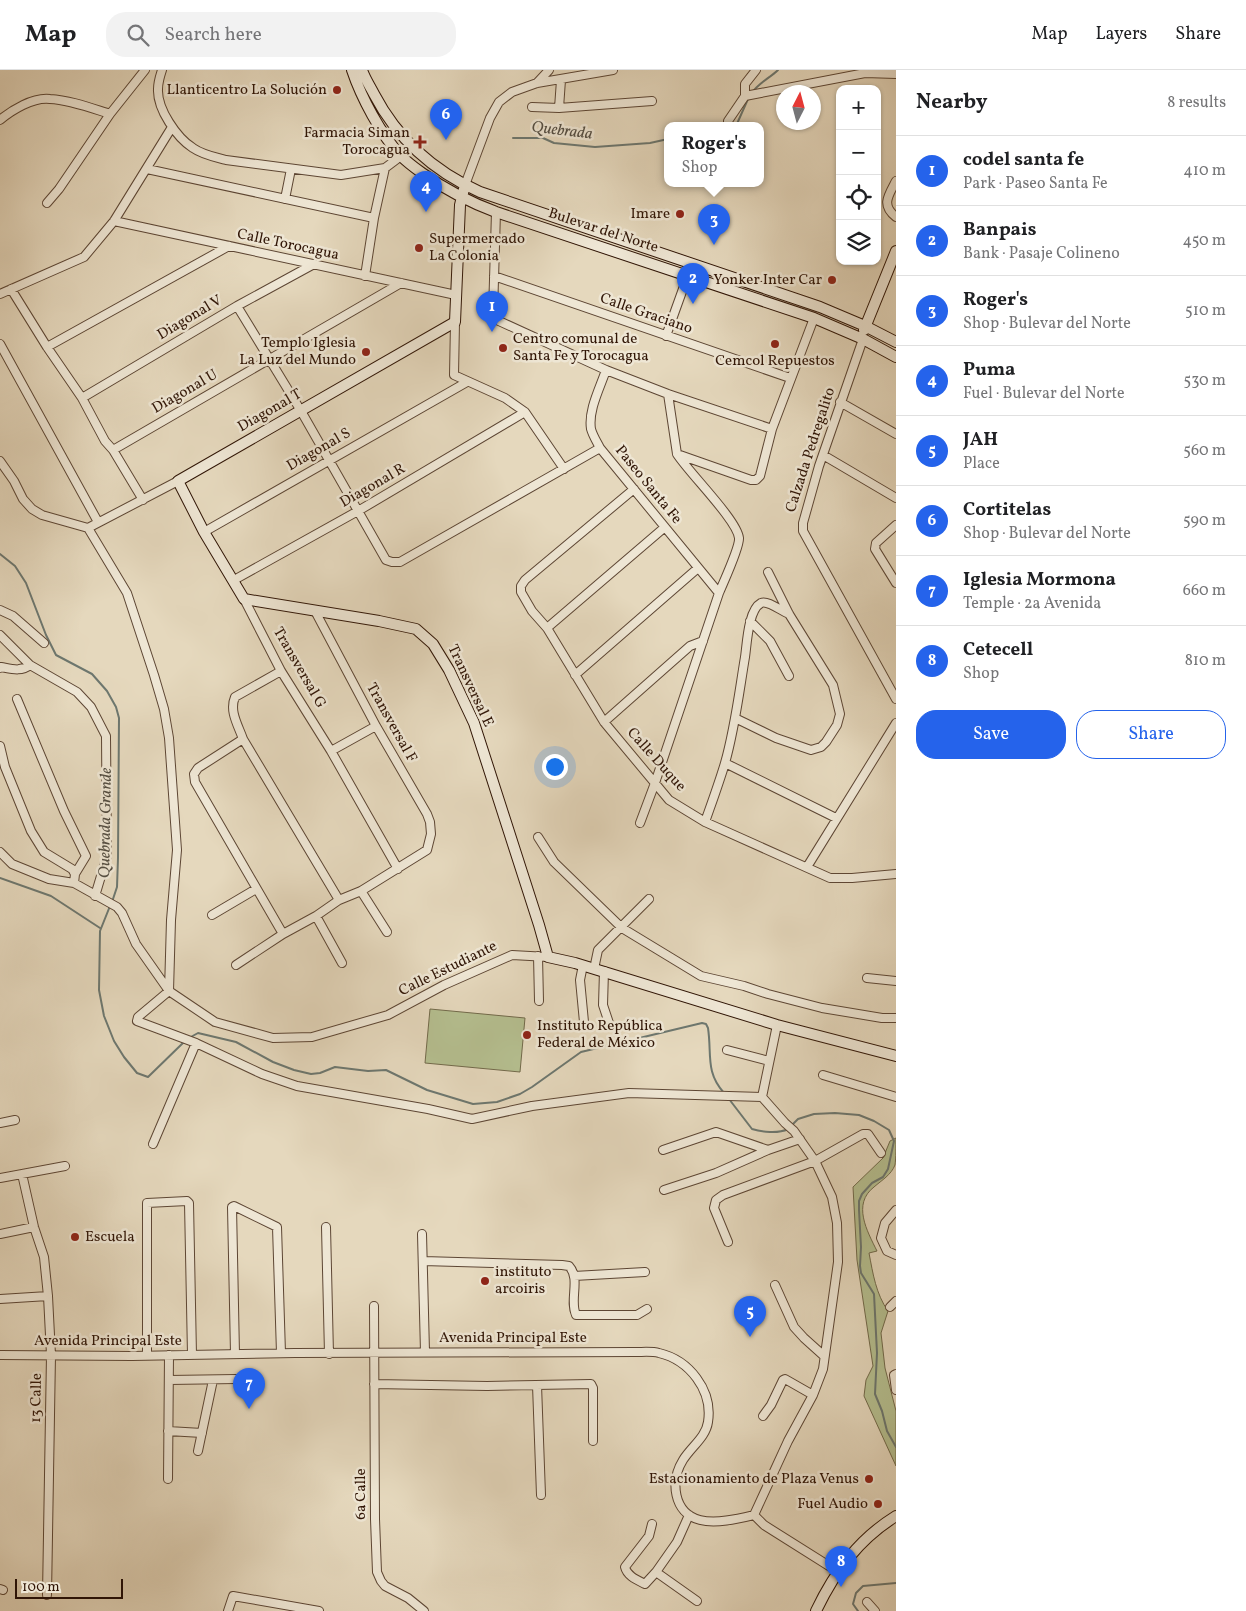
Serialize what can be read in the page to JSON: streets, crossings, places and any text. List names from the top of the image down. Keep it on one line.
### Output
{"streets":{"street":["Bulevar del Norte","Calle Torocagua","Calle Graciano","Diagonal V","Diagonal U","Diagonal T","Diagonal S","Calzada Pedregalito","Paseo Santa Fe","Diagonal R","Transversal G","Transversal E","Transversal F","Calle Duque","Calle Estudiante","Avenida Principal Este","13 Calle","6a Calle"]},"crossings":[["Bulevar del Norte","Calzada Pedregalito"],["Calle Torocagua","Diagonal V"],["Calle Torocagua","Diagonal U"],["Diagonal T","Transversal G"],["Diagonal S","Transversal G"],["Paseo Santa Fe","Calle Duque"],["Diagonal R","Transversal G"],["Transversal G","Transversal E"],["Transversal G","Transversal F"],["Transversal E","Transversal F"],["Transversal E","Calle Estudiante"],["Avenida Principal Este","13 Calle"],["Avenida Principal Este","6a Calle"]],"water":["Quebrada","Quebrada Grande"],"places":{"other":["Llanticentro La Solución","Imare","Supermercado La Colonia","Yonker Inter Car","Cemcol Repuestos","Centro comunal de Santa Fe y Torocagua","Templo Iglesia La Luz del Mundo","Instituto República Federal de México","Escuela","instituto arcoiris","Estacionamiento de Plaza Venus","Fuel Audio"],"health":["Farmacia Siman Torocagua"]},"scale_bar":"100 m","north":"top","page":{"header":"Map","search":"Search here","nav":["Map","Layers","Share"],"heading":["Nearby","8 results"],"map_buttons":["+","−"],"pins":["6","4","3","2","1","5","7","8"],"popup":["Roger's","Shop"],"list":[{"mark":"1","name":"codel santa fe","note":"Park · Paseo Santa Fe","value":"410 m"},{"mark":"2","name":"Banpais","note":"Bank · Pasaje Colineno","value":"450 m"},{"mark":"3","name":"Roger's","note":"Shop · Bulevar del Norte","value":"510 m"},{"mark":"4","name":"Puma","note":"Fuel · Bulevar del Norte","value":"530 m"},{"mark":"5","name":"JAH","note":"Place","value":"560 m"},{"mark":"6","name":"Cortitelas","note":"Shop · Bulevar del Norte","value":"590 m"},{"mark":"7","name":"Iglesia Mormona","note":"Temple · 2a Avenida","value":"660 m"},{"mark":"8","name":"Cetecell","note":"Shop","value":"810 m"}],"buttons":["Save","Share"],"scale":"100 m"}}
